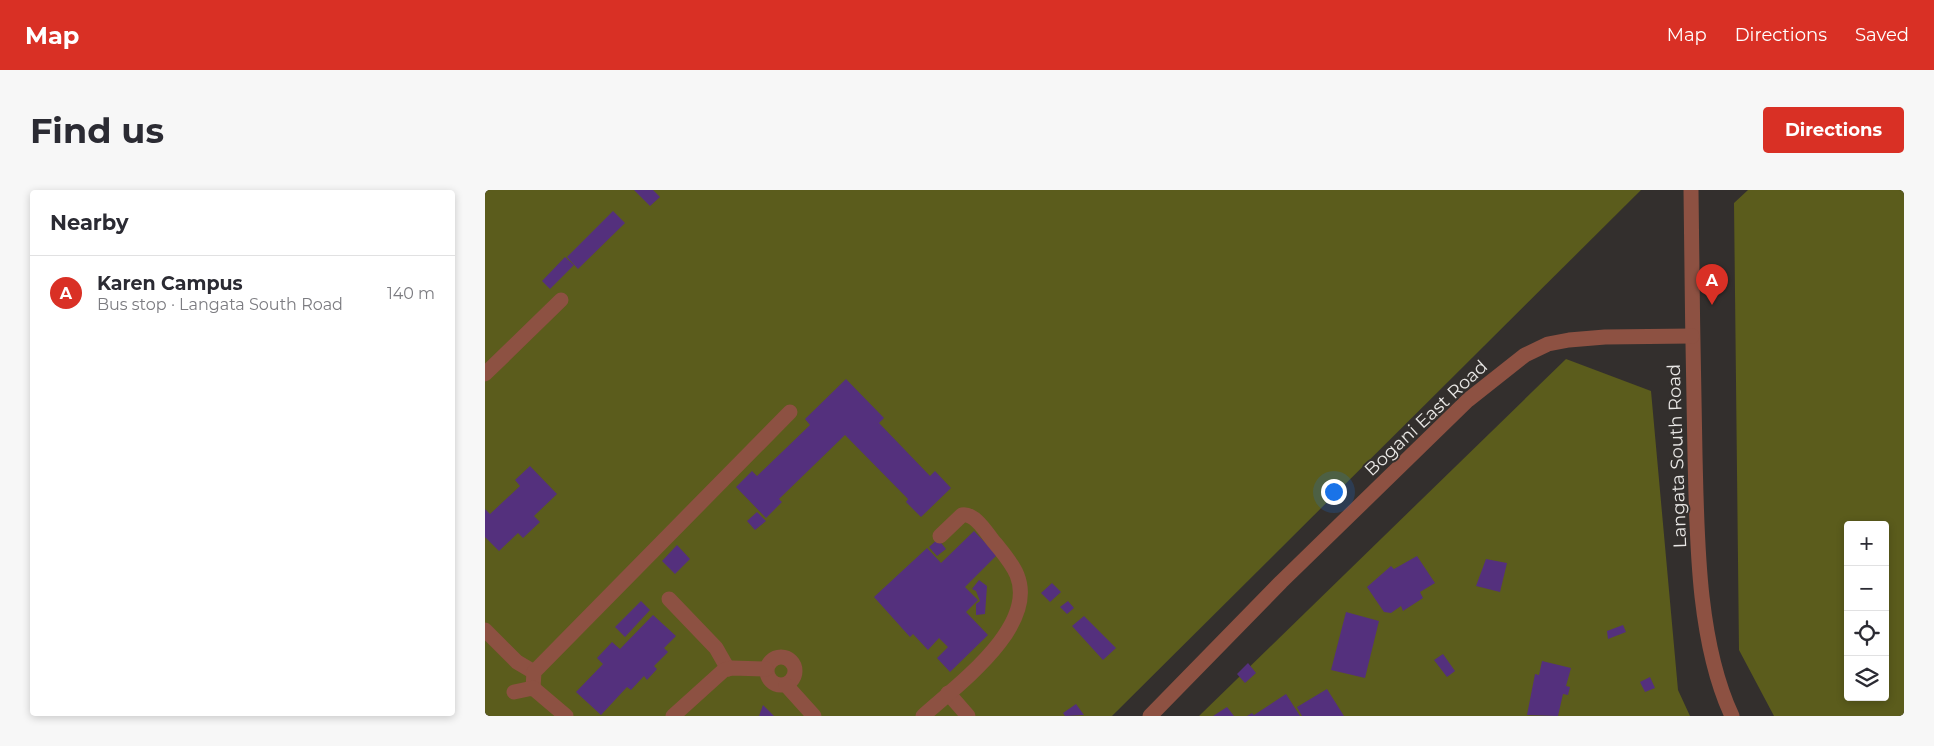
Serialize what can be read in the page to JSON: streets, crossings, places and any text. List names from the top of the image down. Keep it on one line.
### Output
{"streets":{"street":["Bogani East Road","Langata South Road"]},"crossings":[["Bogani East Road","Langata South Road"]],"page":{"header":"Map","nav":["Map","Directions","Saved"],"buttons":"Directions","title":"Find us","heading":"Nearby","list":[{"mark":"A","name":"Karen Campus","note":"Bus stop · Langata South Road","value":"140 m"}],"pins":"A","map_buttons":["+","−"]}}
